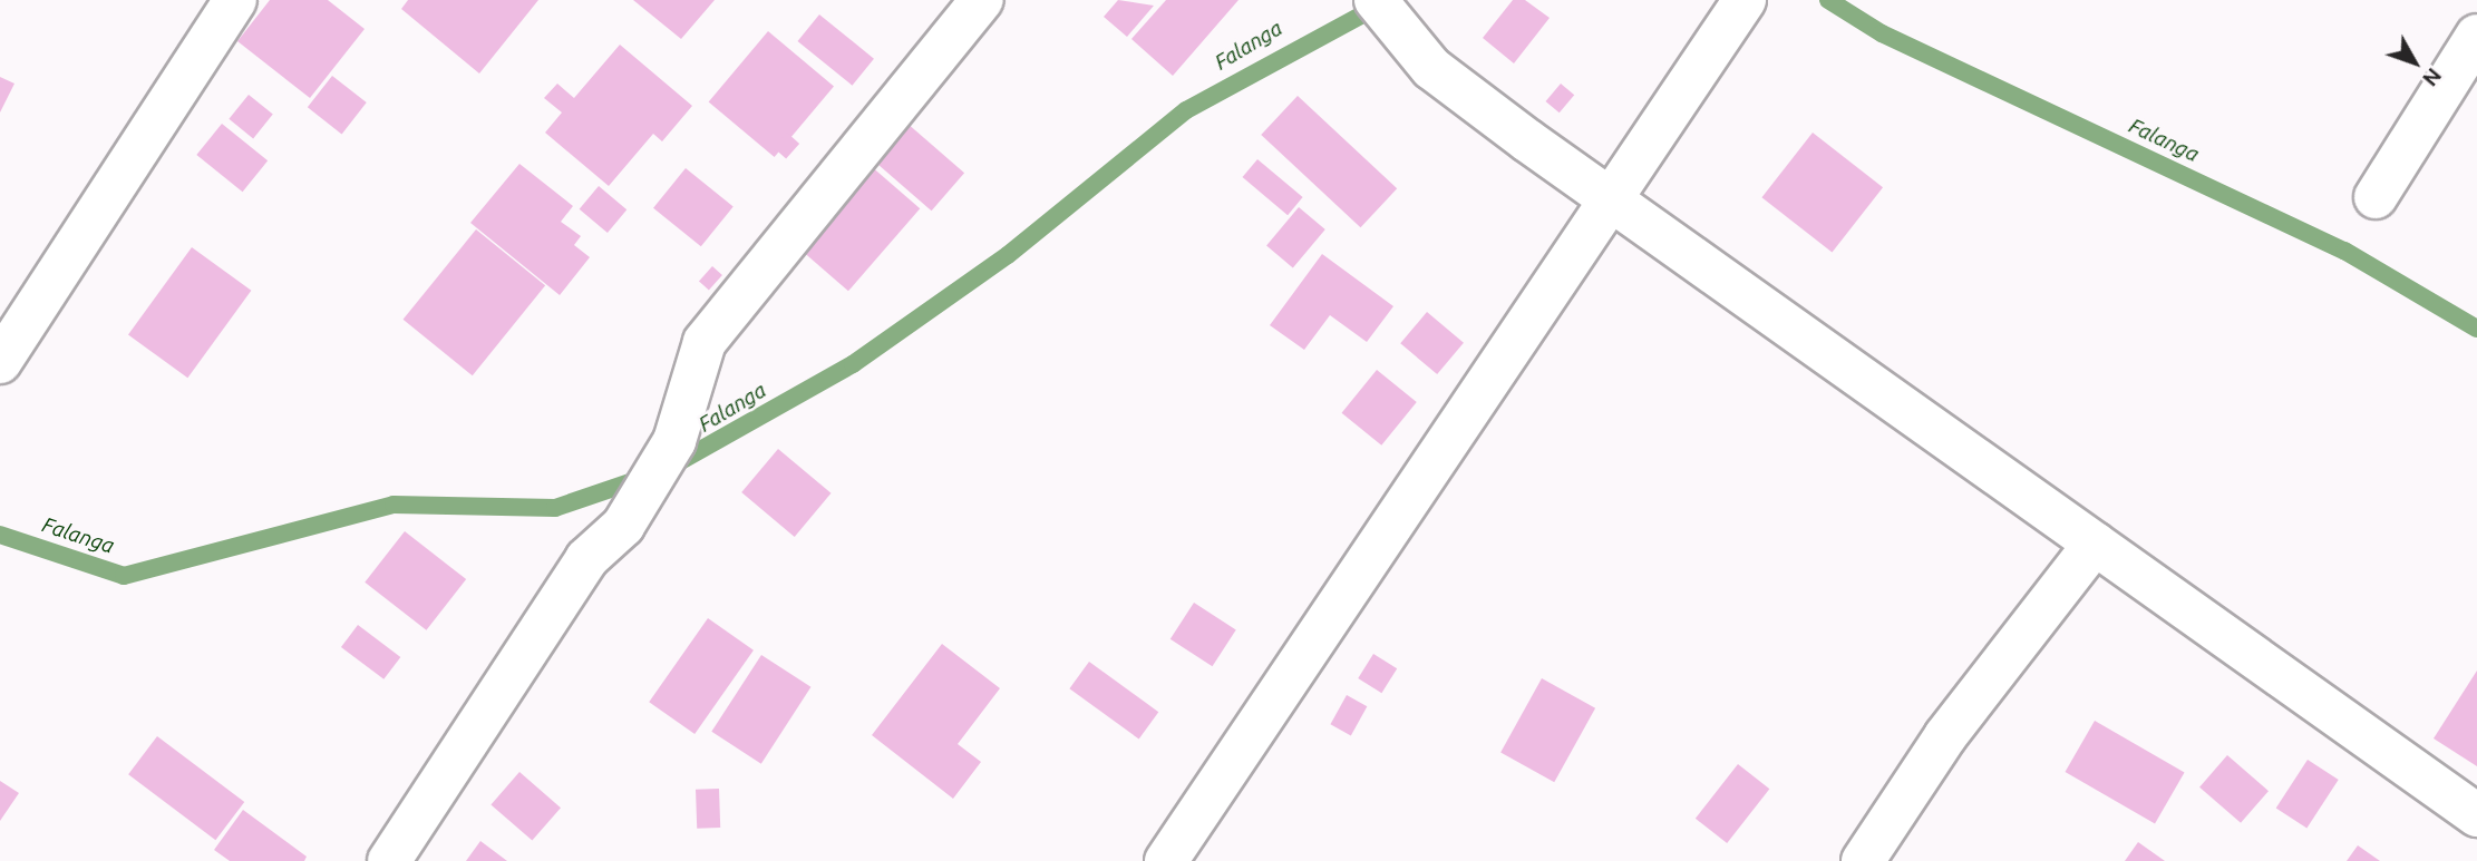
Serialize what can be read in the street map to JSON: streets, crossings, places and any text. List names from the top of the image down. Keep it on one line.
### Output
{"water":["Falanga"],"north":"bottom right"}
